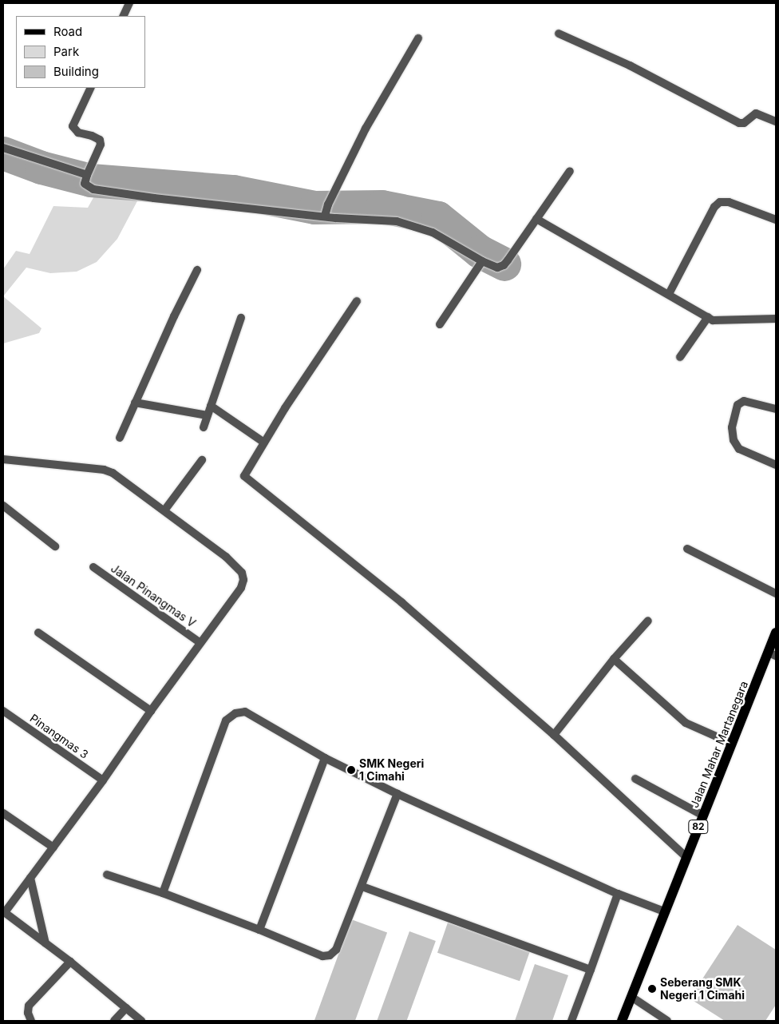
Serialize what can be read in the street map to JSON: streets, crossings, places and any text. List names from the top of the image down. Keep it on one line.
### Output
{"streets":{"main road":["Jalan Mahar Martanegara","82"],"street":["Jalan Pinangmas V","Pinangmas 3"]},"places":["SMK Negeri 1 Cimahi","Seberang SMK Negeri 1 Cimahi"],"legend":["Road","Park","Building"]}
